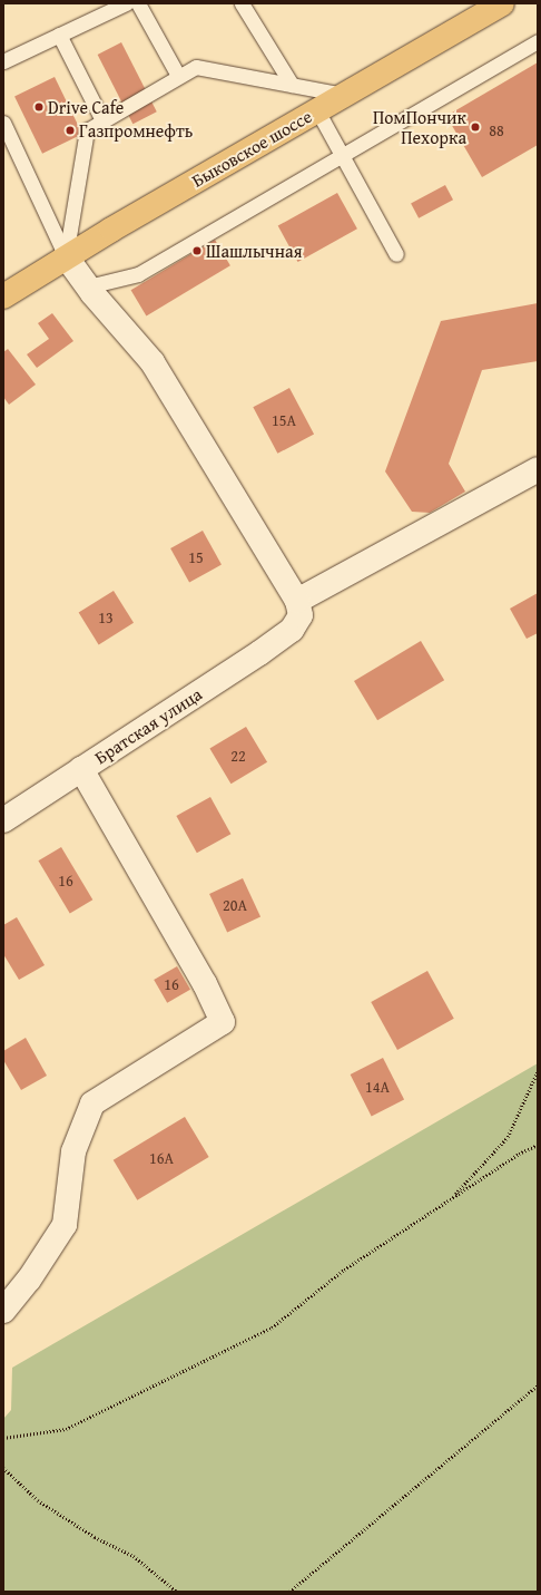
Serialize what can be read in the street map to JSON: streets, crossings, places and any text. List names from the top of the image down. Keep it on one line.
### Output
{"streets":{"main road":["Быковское шоссе"],"street":["Братская улица"]},"places":["Drive Cafe","ПомПончик Пехорка","Газпромнефть","Шашлычная"],"house_numbers":["88","15А","15","13","22","16","20А","16","14А","16А"]}
